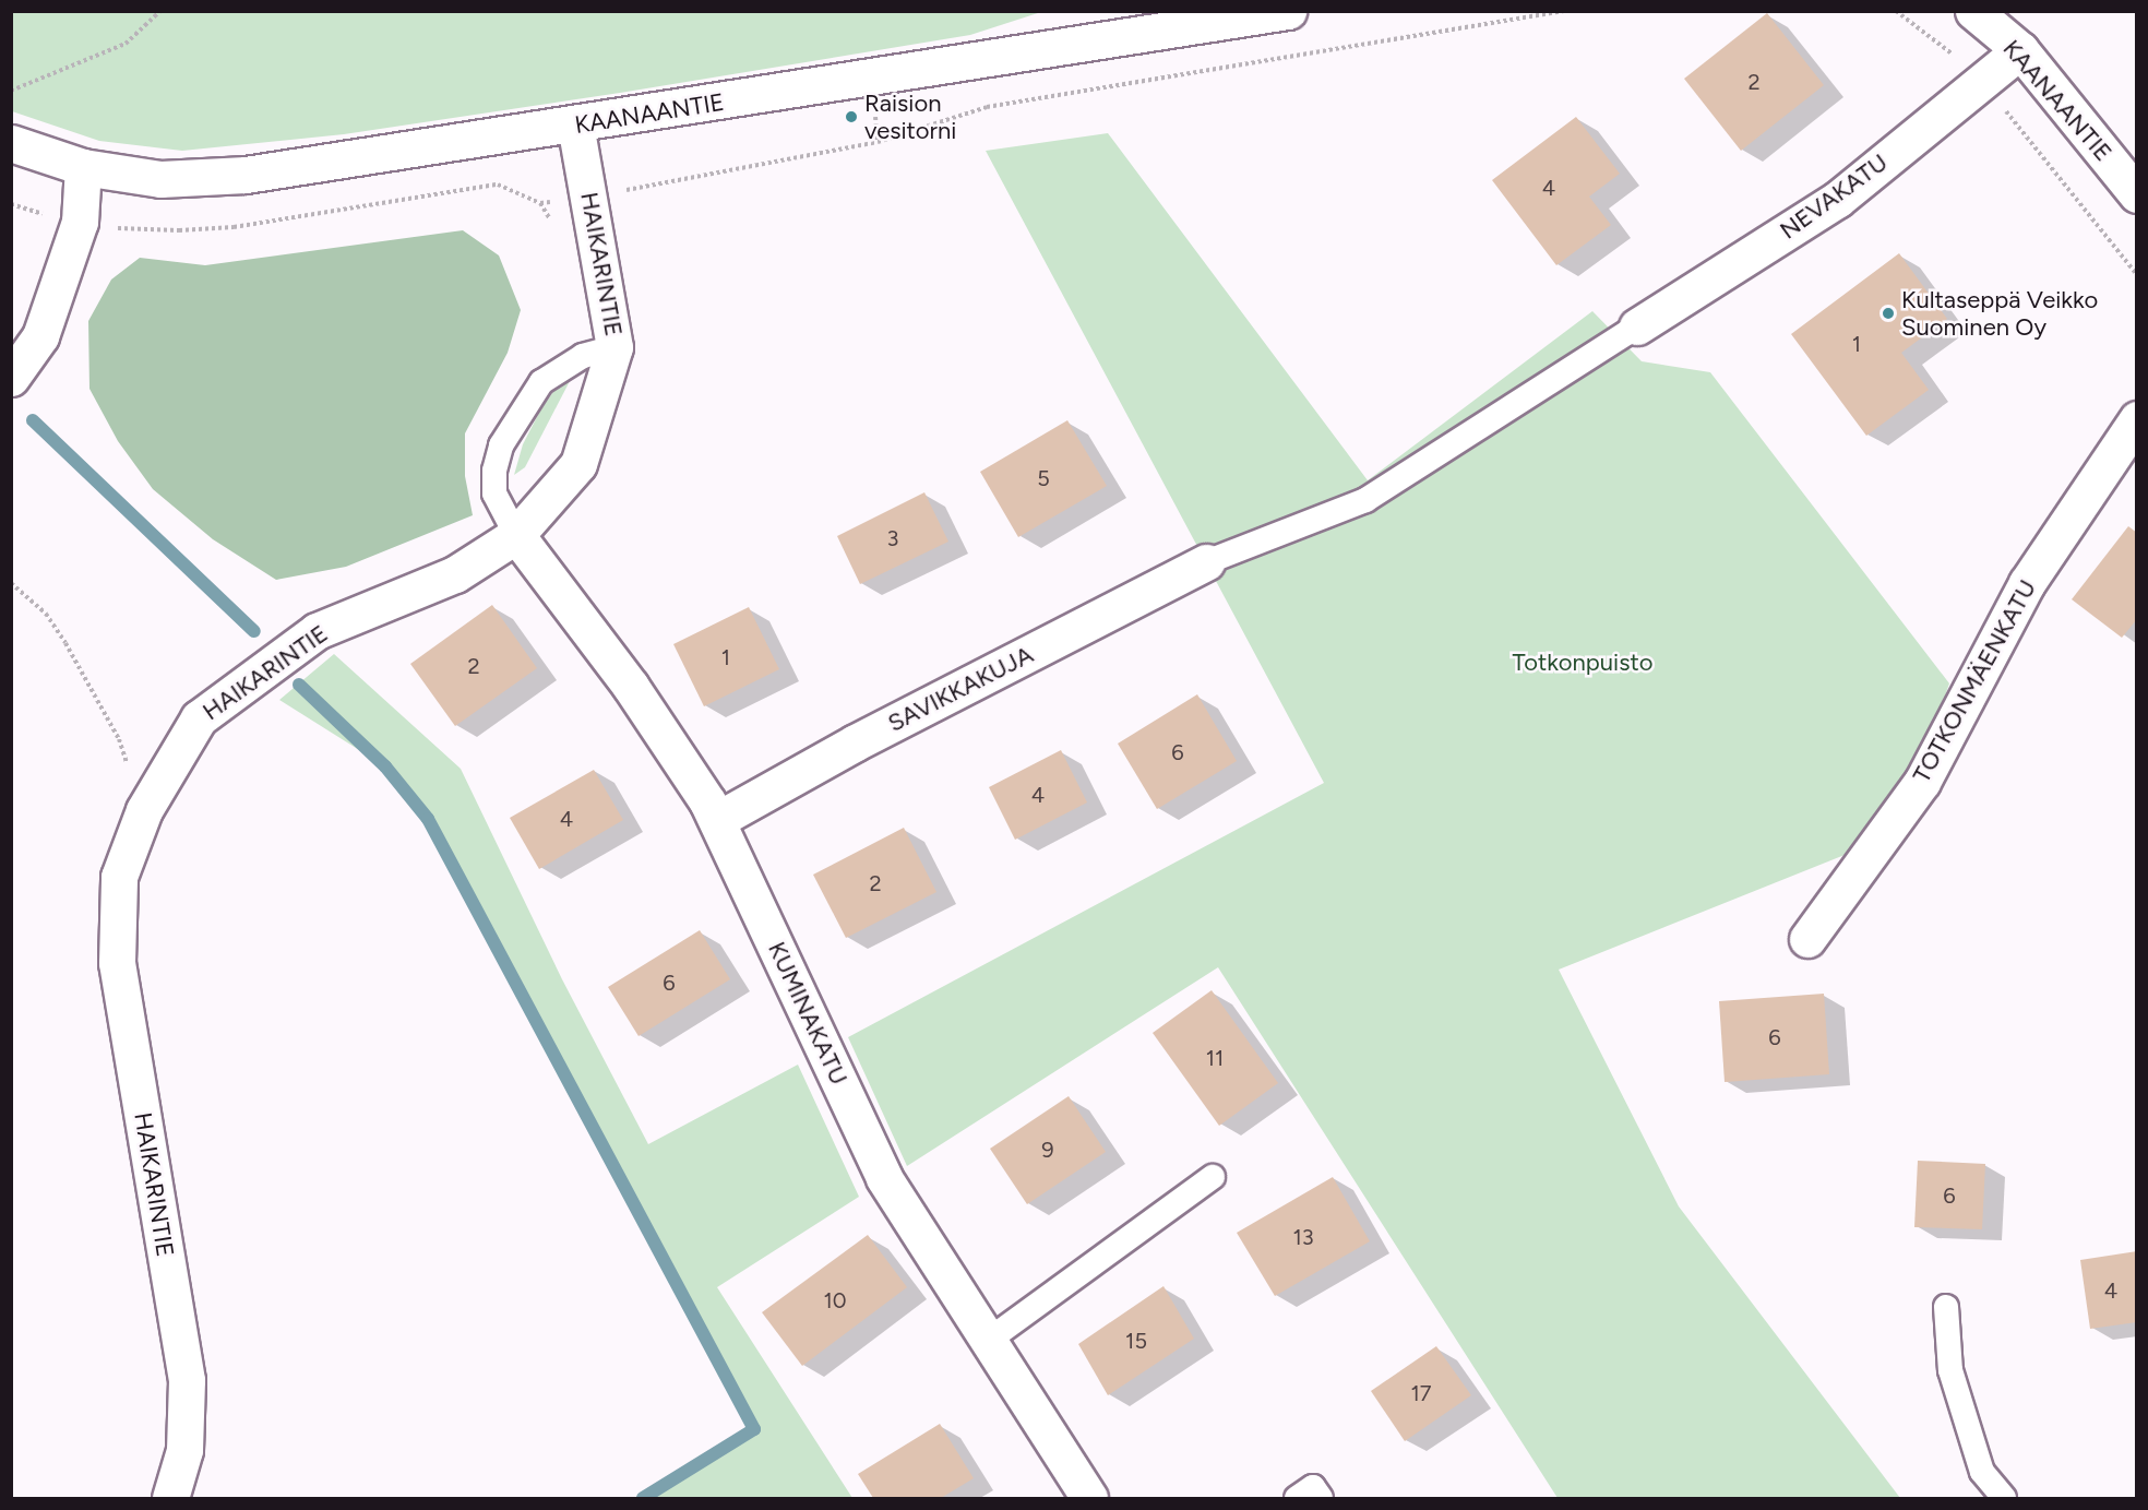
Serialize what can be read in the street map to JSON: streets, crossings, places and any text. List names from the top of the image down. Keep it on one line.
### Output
{"streets":{"street":["KAANAANTIE","NEVAKATU","HAIKARINTIE","TOTKONMÄENKATU","SAVIKKAKUJA","KUMINAKATU"]},"crossings":[["KAANAANTIE","NEVAKATU"],["KAANAANTIE","HAIKARINTIE"],["HAIKARINTIE","KUMINAKATU"],["SAVIKKAKUJA","KUMINAKATU"]],"parks":["Totkonpuisto"],"places":["Raision vesitorni","Kultaseppä Veikko Suominen Oy"],"house_numbers":["2","4","1","5","3","1","2","6","4","4","2","6","6","11","9","6","13","4","10","15","17"]}
